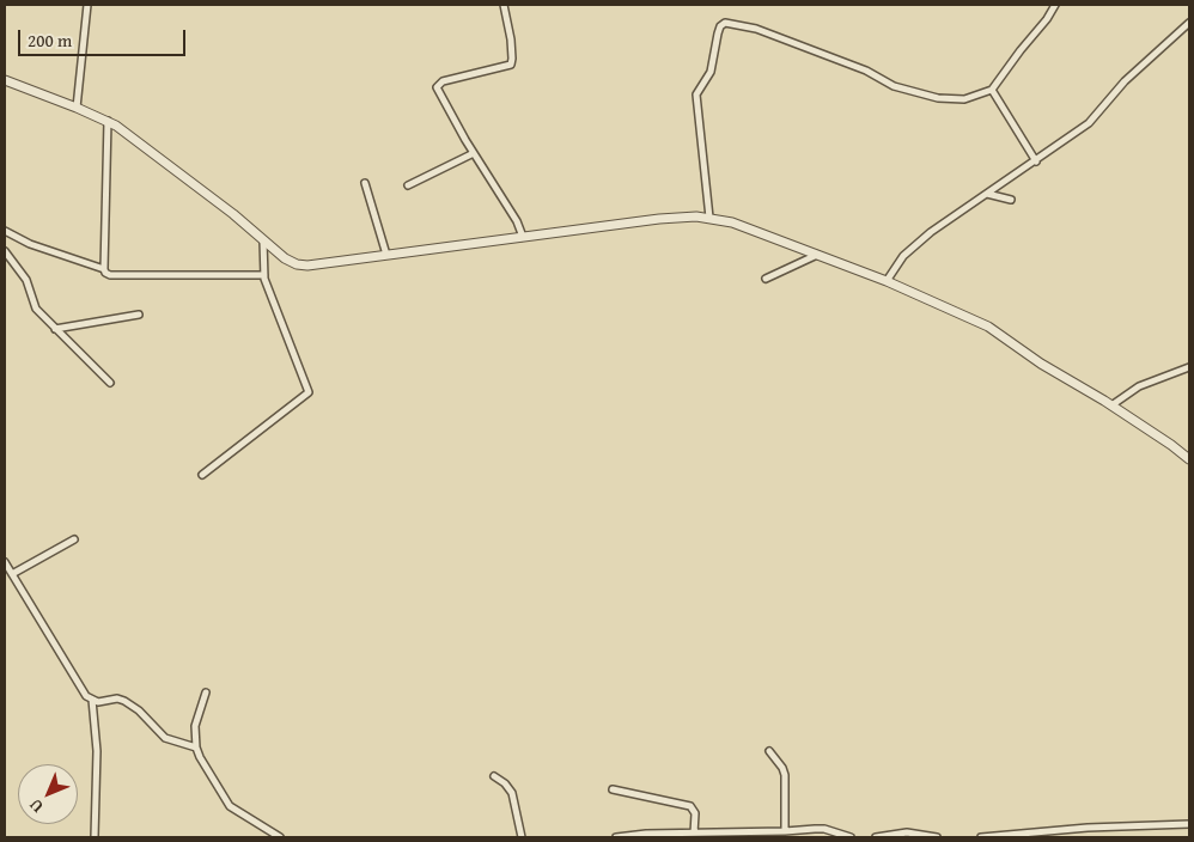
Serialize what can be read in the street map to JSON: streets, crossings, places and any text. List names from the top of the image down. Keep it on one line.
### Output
{"scale_bar":"200 m","north":"bottom left"}
